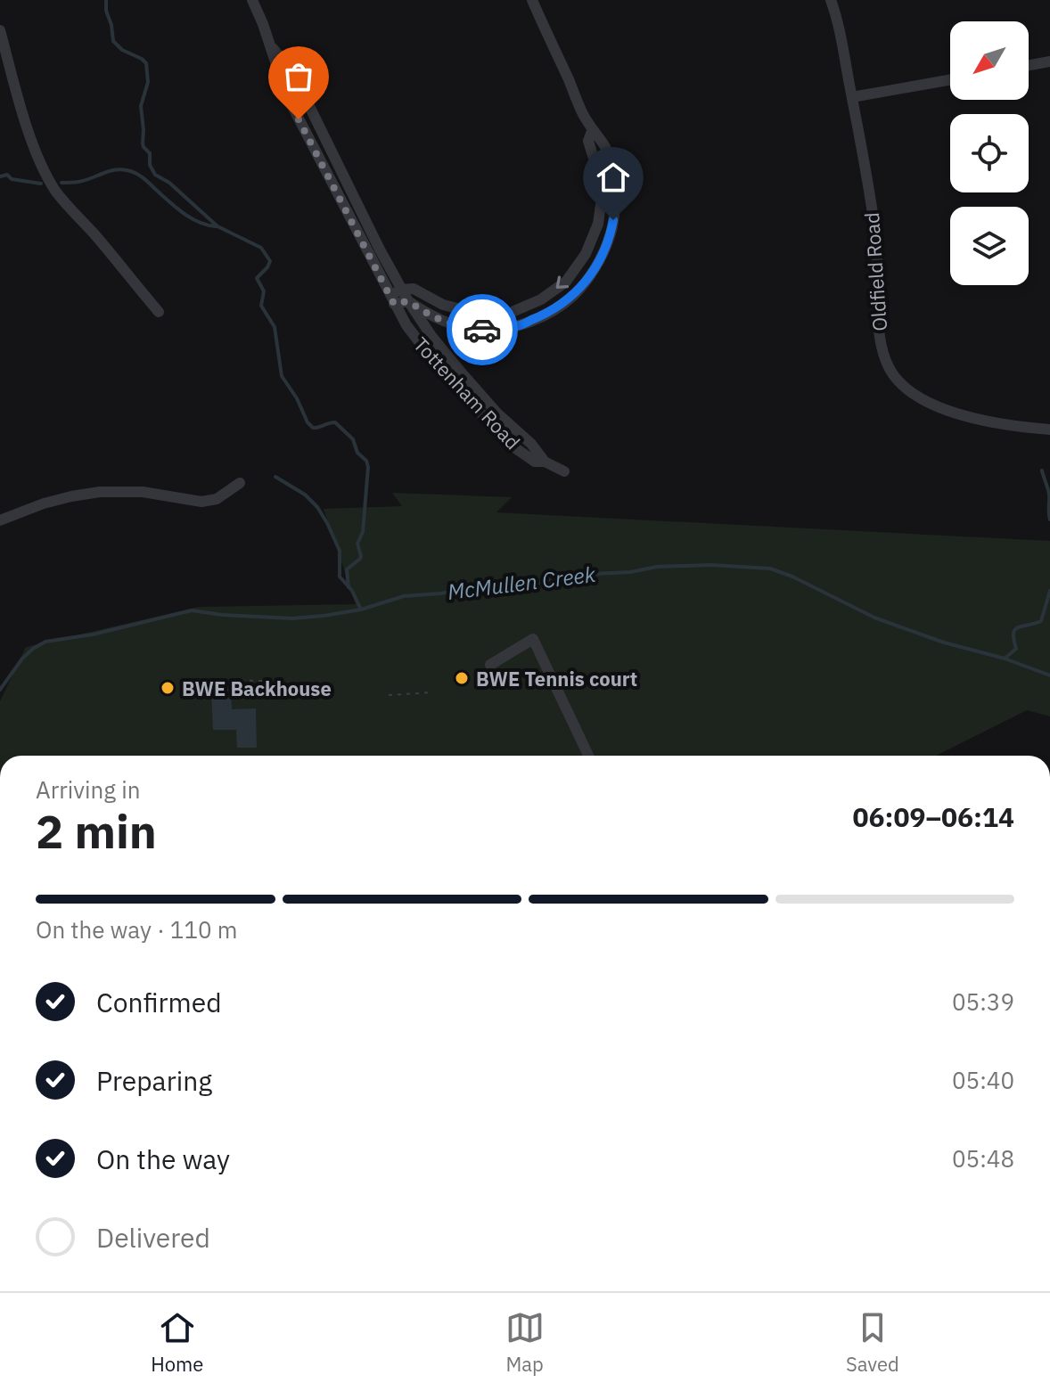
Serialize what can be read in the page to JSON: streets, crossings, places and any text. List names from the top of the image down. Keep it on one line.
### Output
{"streets":{"street":["Oldfield Road","Tottenham Road"]},"water":["McMullen Creek"],"places":["BWE Tennis court","BWE Backhouse"],"north":"bottom left","page":{"heading":["2 min","Arriving in","06:09–06:14"],"bar":"On the way · 110 m","list":[["Confirmed","05:39"],["Preparing","05:40"],["On the way","05:48"],"Delivered"],"tabs":["Home","Map","Saved"]}}
